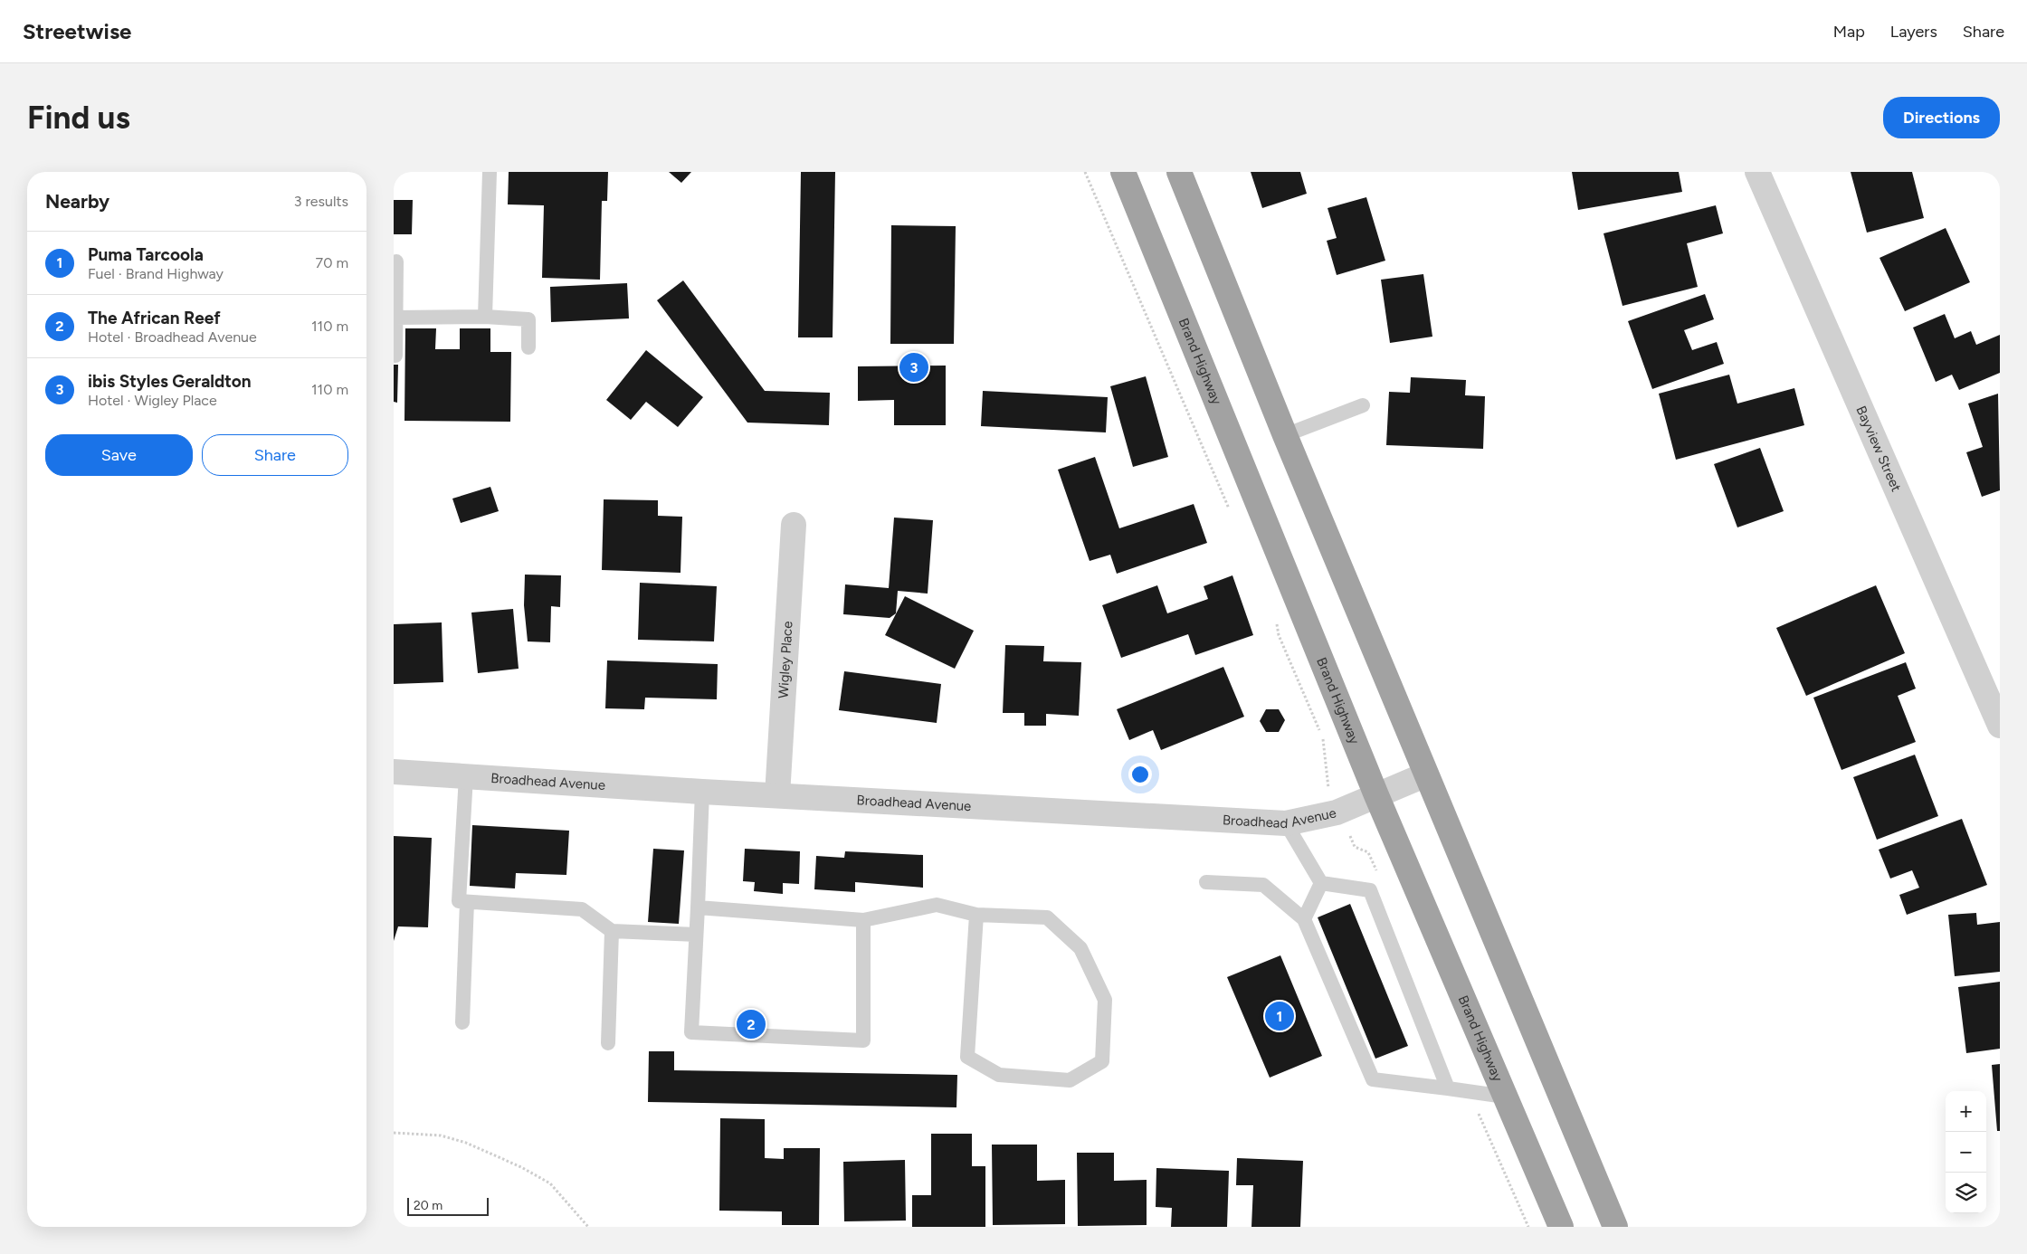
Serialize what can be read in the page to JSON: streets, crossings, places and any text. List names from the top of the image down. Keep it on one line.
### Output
{"streets":{"highway":["Brand Highway"],"street":["Bayview Street","Wigley Place","Broadhead Avenue"]},"crossings":[["Brand Highway","Broadhead Avenue"],["Wigley Place","Broadhead Avenue"]],"scale_bar":"20 m","page":{"header":"Streetwise","nav":["Map","Layers","Share"],"buttons":["Directions",["Save","Share"]],"title":"Find us","heading":["Nearby","3 results"],"list":[{"mark":"1","name":"Puma Tarcoola","note":"Fuel · Brand Highway","value":"70 m"},{"mark":"2","name":"The African Reef","note":"Hotel · Broadhead Avenue","value":"110 m"},{"mark":"3","name":"ibis Styles Geraldton","note":"Hotel · Wigley Place","value":"110 m"}],"pins":["3","1","2"],"map_buttons":["+","−"],"scale":"20 m"}}
